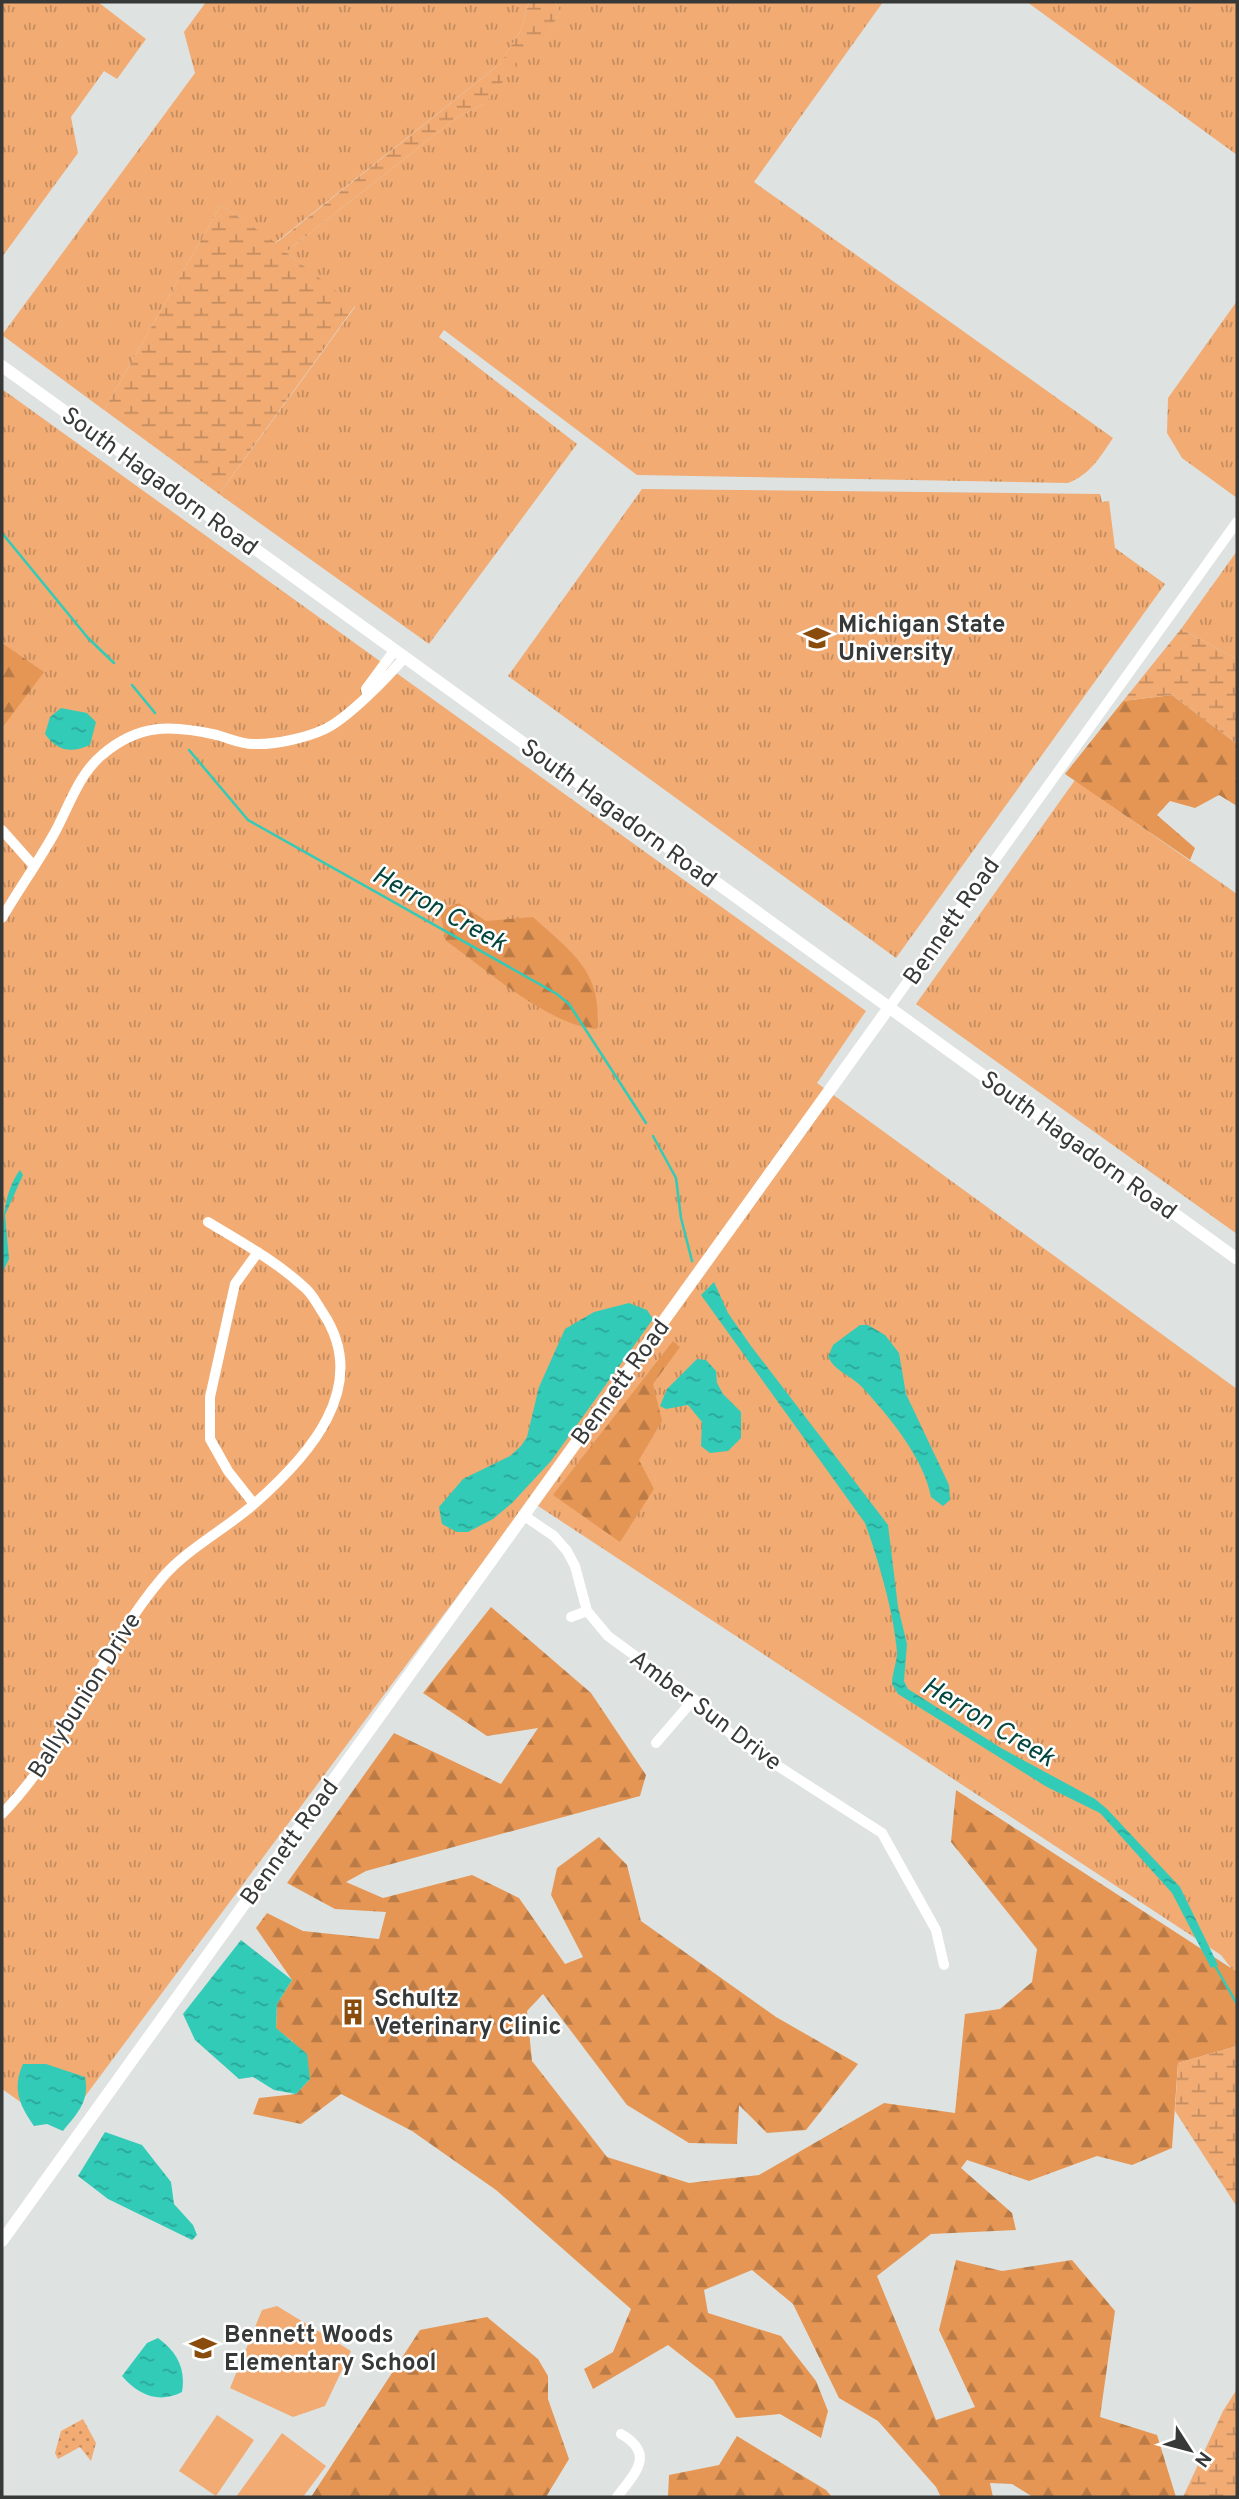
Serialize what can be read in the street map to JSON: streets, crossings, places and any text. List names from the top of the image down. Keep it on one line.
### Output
{"streets":{"street":["South Hagadorn Road","Bennett Road","Ballybunion Drive","Amber Sun Drive"]},"crossings":[["South Hagadorn Road","Bennett Road"],["Bennett Road","Amber Sun Drive"]],"water":["Herron Creek"],"places":{"school or university":["Michigan State University","Bennett Woods Elementary School"],"building":["Schultz Veterinary Clinic"]},"north":"bottom right"}
